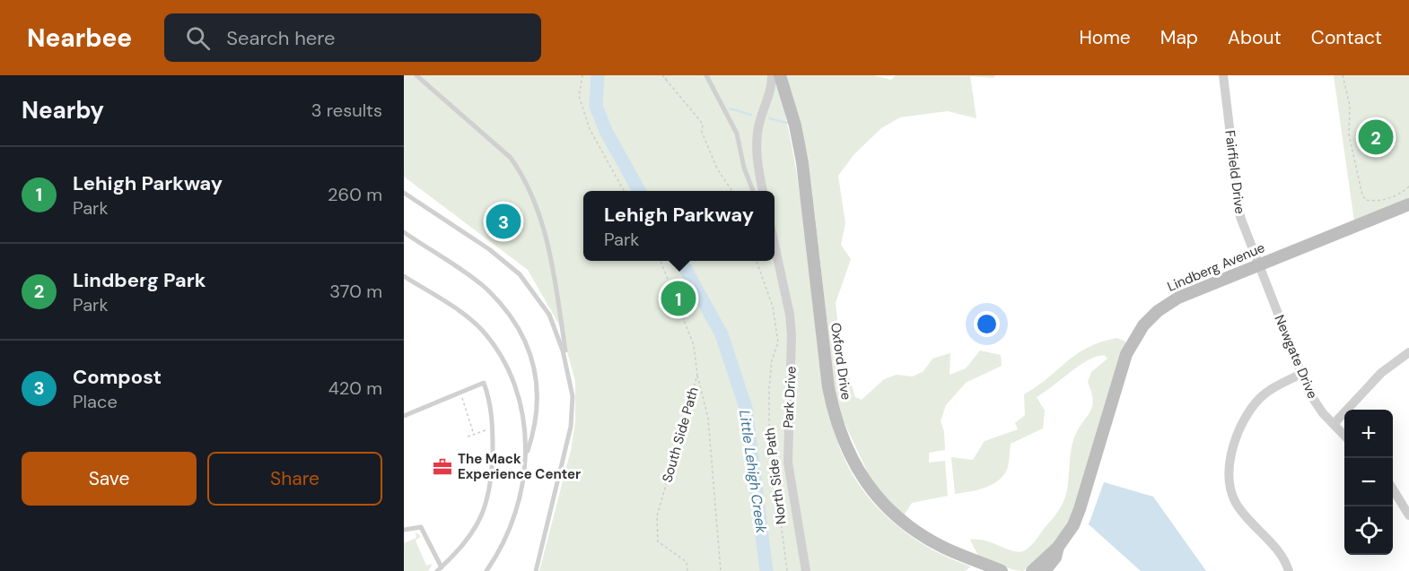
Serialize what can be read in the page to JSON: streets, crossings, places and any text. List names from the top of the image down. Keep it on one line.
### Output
{"streets":{"street":["Fairfield Drive","Lindberg Avenue","Newgate Drive","Oxford Drive","Park Drive"],"path":["South Side Path","North Side Path"]},"crossings":[["Fairfield Drive","Lindberg Avenue"],["Fairfield Drive","Newgate Drive"],["Lindberg Avenue","Newgate Drive"]],"water":["Little Lehigh Creek"],"places":{"office":["The Mack Experience Center"]},"page":{"header":"Nearbee","search":"Search here","nav":["Home","Map","About","Contact"],"heading":["Nearby","3 results"],"pins":["2","3","1"],"list":[{"mark":"1","name":"Lehigh Parkway","note":"Park","value":"260 m"},{"mark":"2","name":"Lindberg Park","note":"Park","value":"370 m"},{"mark":"3","name":"Compost","note":"Place","value":"420 m"}],"popup":["Lehigh Parkway","Park"],"map_buttons":["+","−"],"buttons":["Save","Share"]}}
